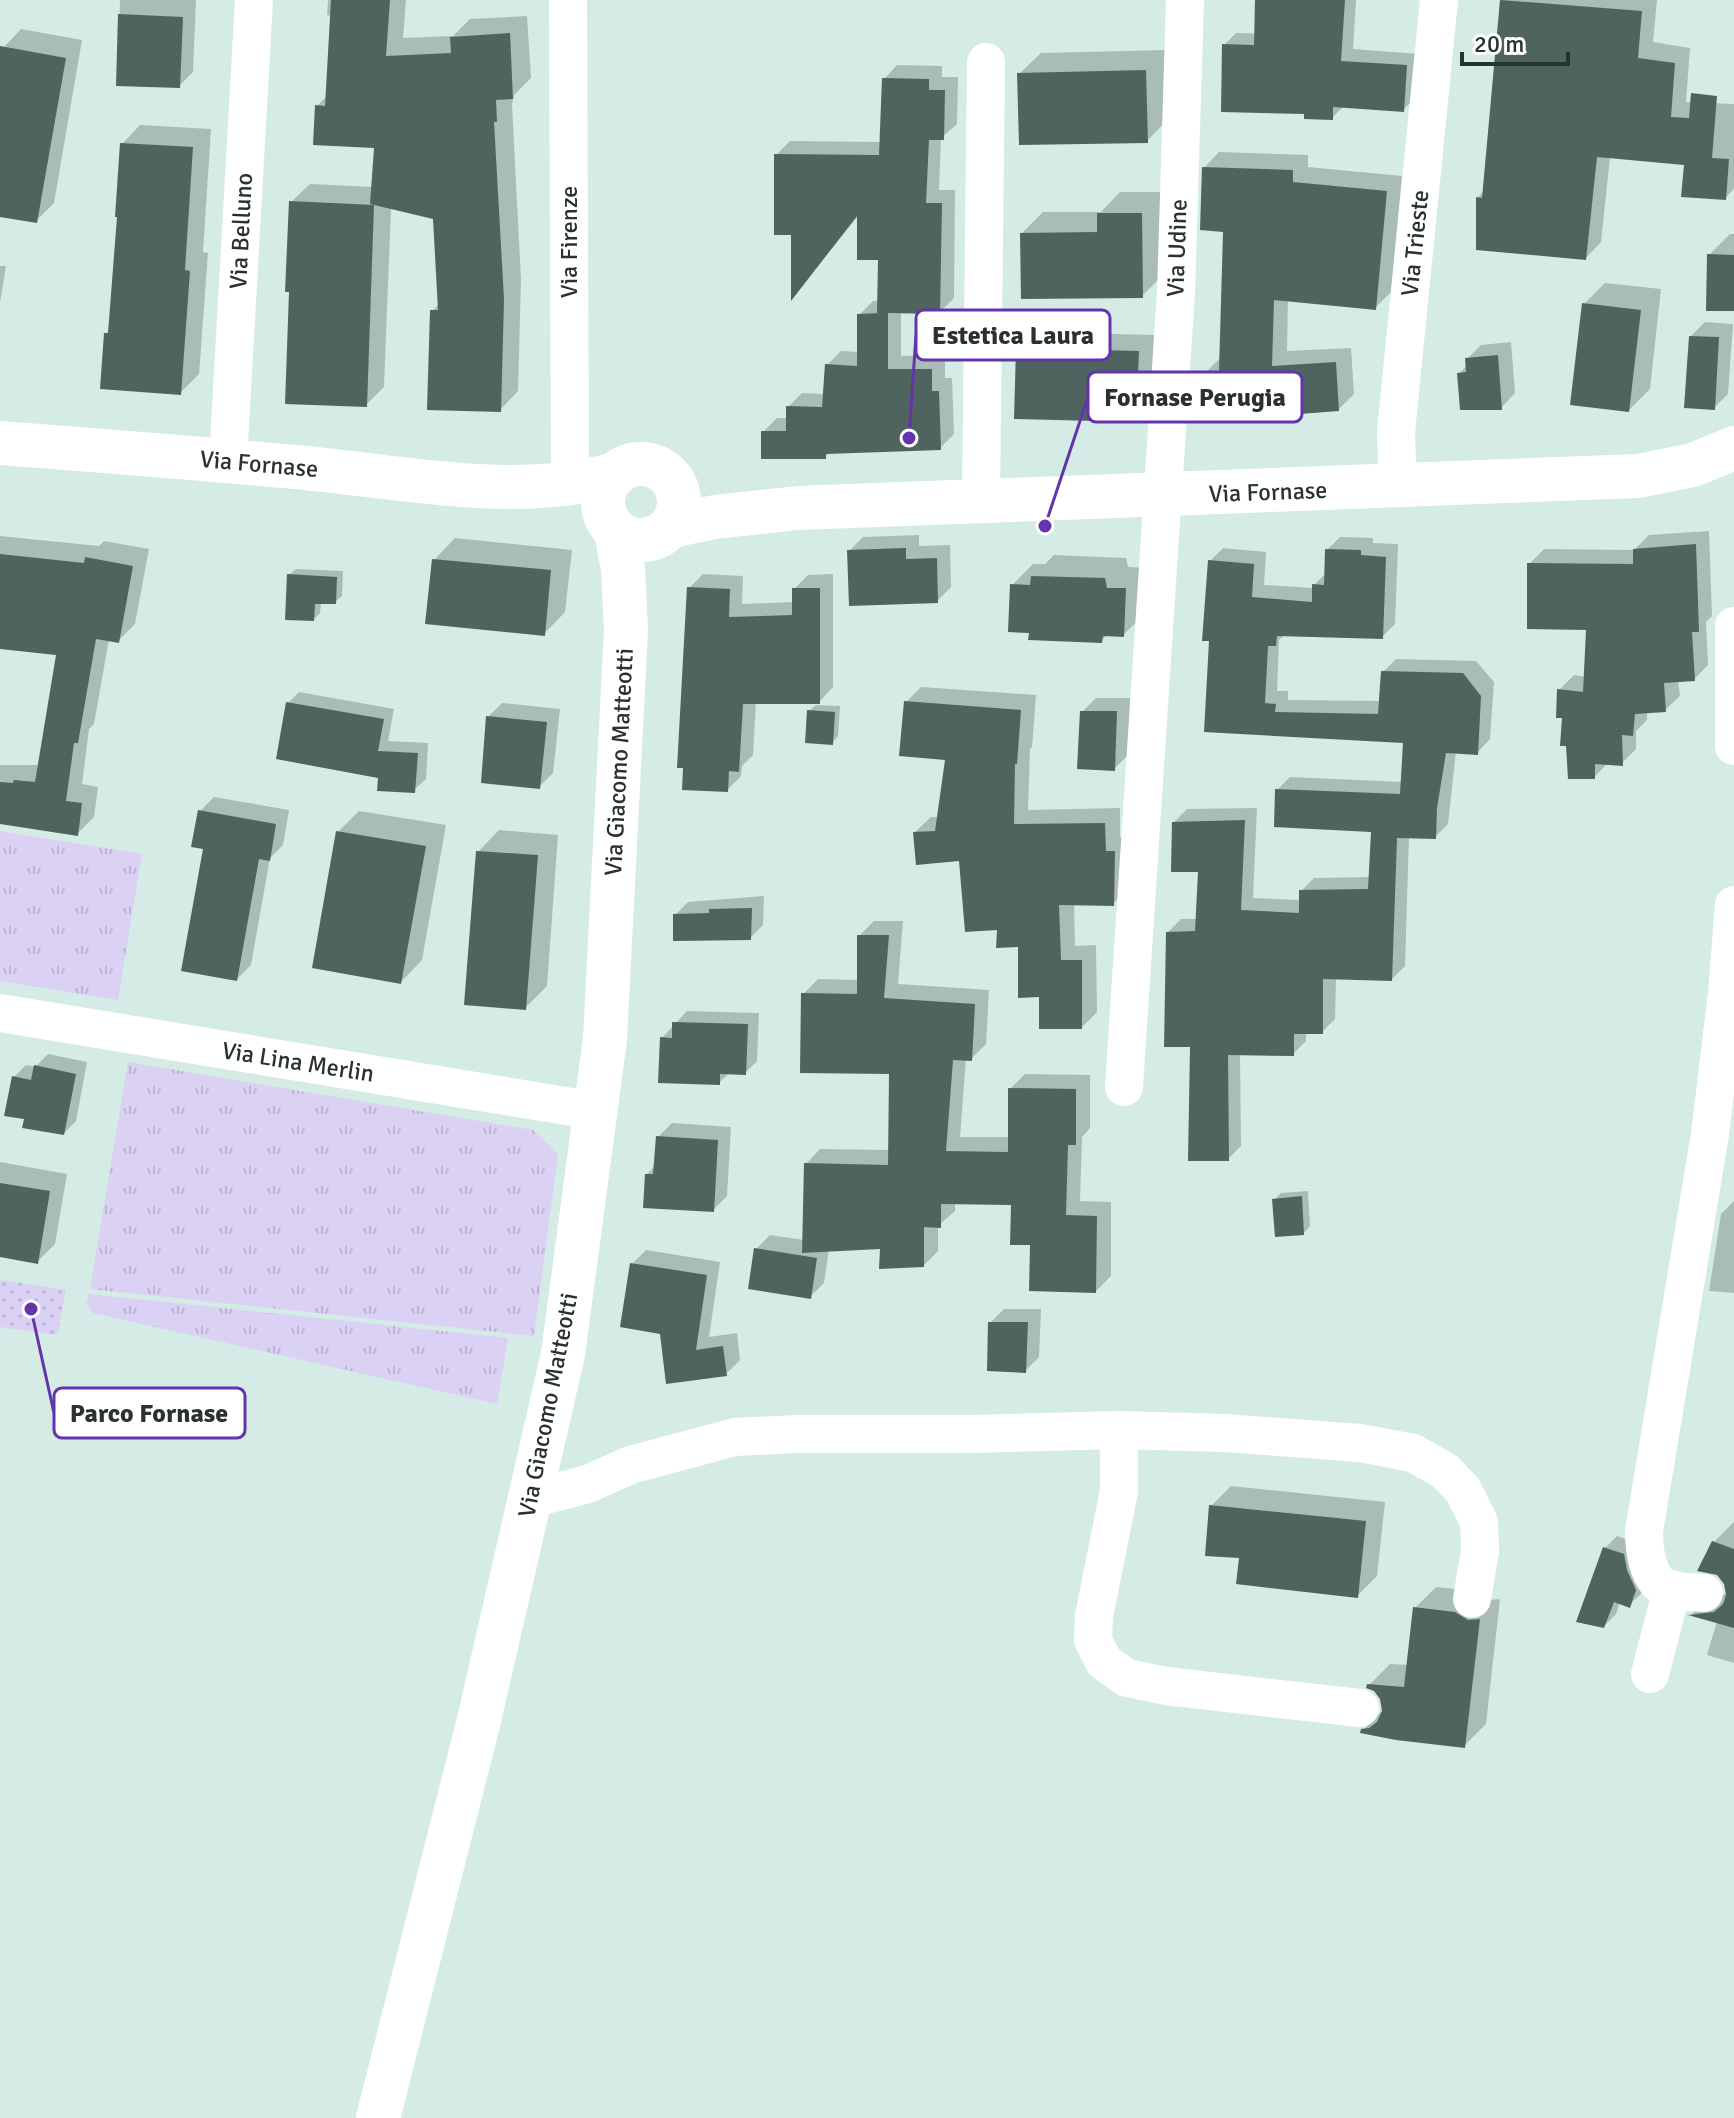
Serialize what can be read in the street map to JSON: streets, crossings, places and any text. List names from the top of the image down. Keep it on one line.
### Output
{"streets":{"street":["Via Belluno","Via Firenze","Via Trieste","Via Udine","Via Fornase","Via Giacomo Matteotti","Via Lina Merlin"]},"crossings":[["Via Belluno","Via Fornase"],["Via Firenze","Via Fornase"],["Via Trieste","Via Fornase"],["Via Udine","Via Fornase"],["Via Fornase","Via Giacomo Matteotti"],["Via Giacomo Matteotti","Via Lina Merlin"]],"places":["Estetica Laura","Fornase Perugia","Parco Fornase"],"scale_bar":"20 m"}
